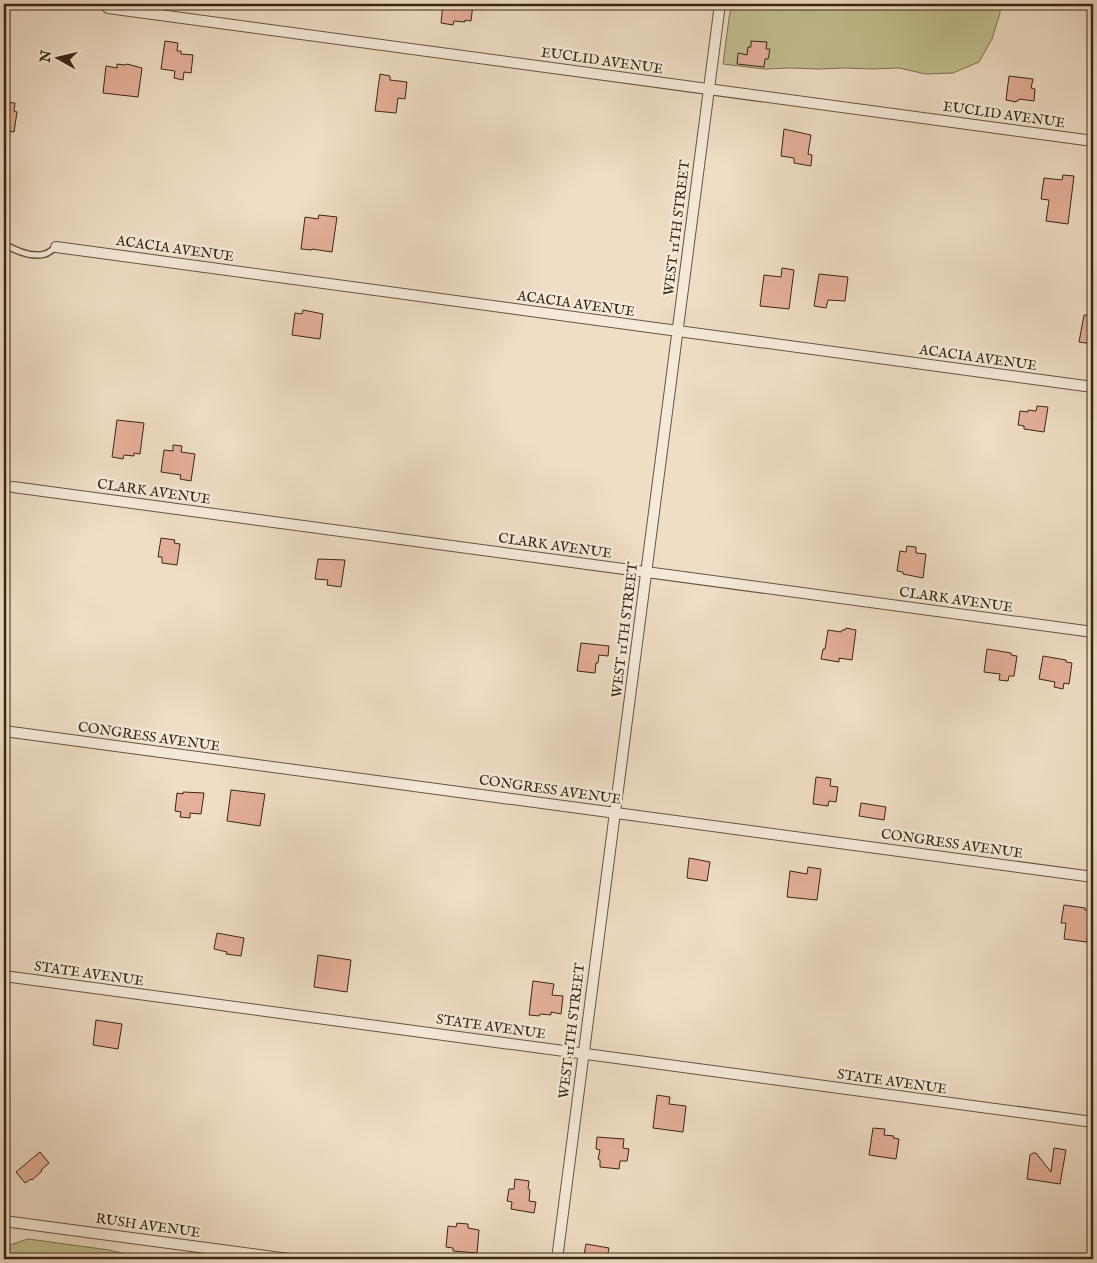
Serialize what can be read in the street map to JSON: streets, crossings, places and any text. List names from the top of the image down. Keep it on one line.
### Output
{"streets":{"street":["EUCLID AVENUE","WEST 11TH STREET","ACACIA AVENUE","CLARK AVENUE","CONGRESS AVENUE","STATE AVENUE","RUSH AVENUE"]},"crossings":[["EUCLID AVENUE","WEST 11TH STREET"],["WEST 11TH STREET","ACACIA AVENUE"],["WEST 11TH STREET","CLARK AVENUE"],["WEST 11TH STREET","CONGRESS AVENUE"],["WEST 11TH STREET","STATE AVENUE"]],"north":"left"}
